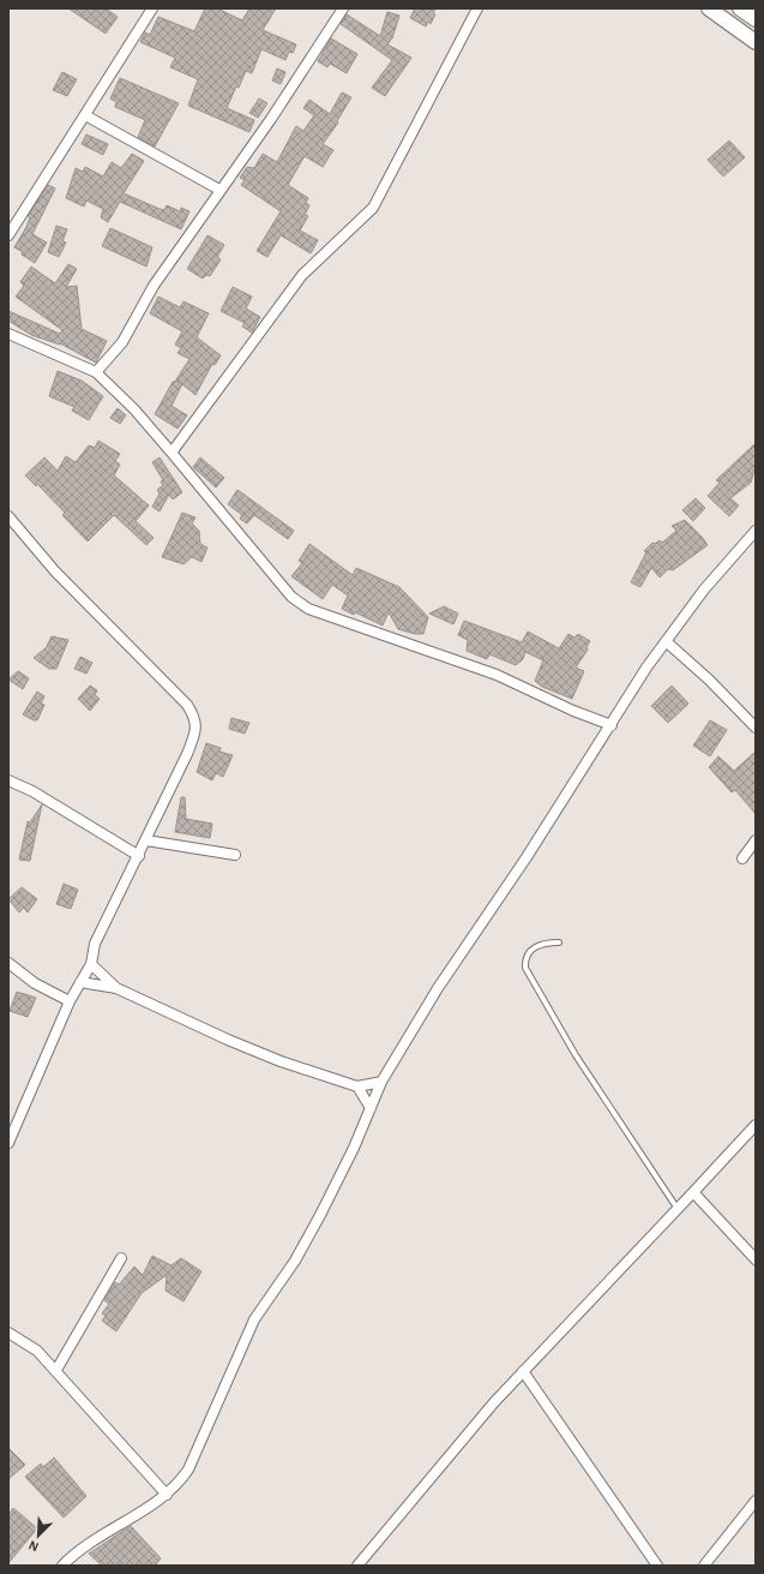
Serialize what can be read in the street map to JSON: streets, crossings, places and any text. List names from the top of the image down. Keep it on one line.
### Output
{"north":"bottom left"}
